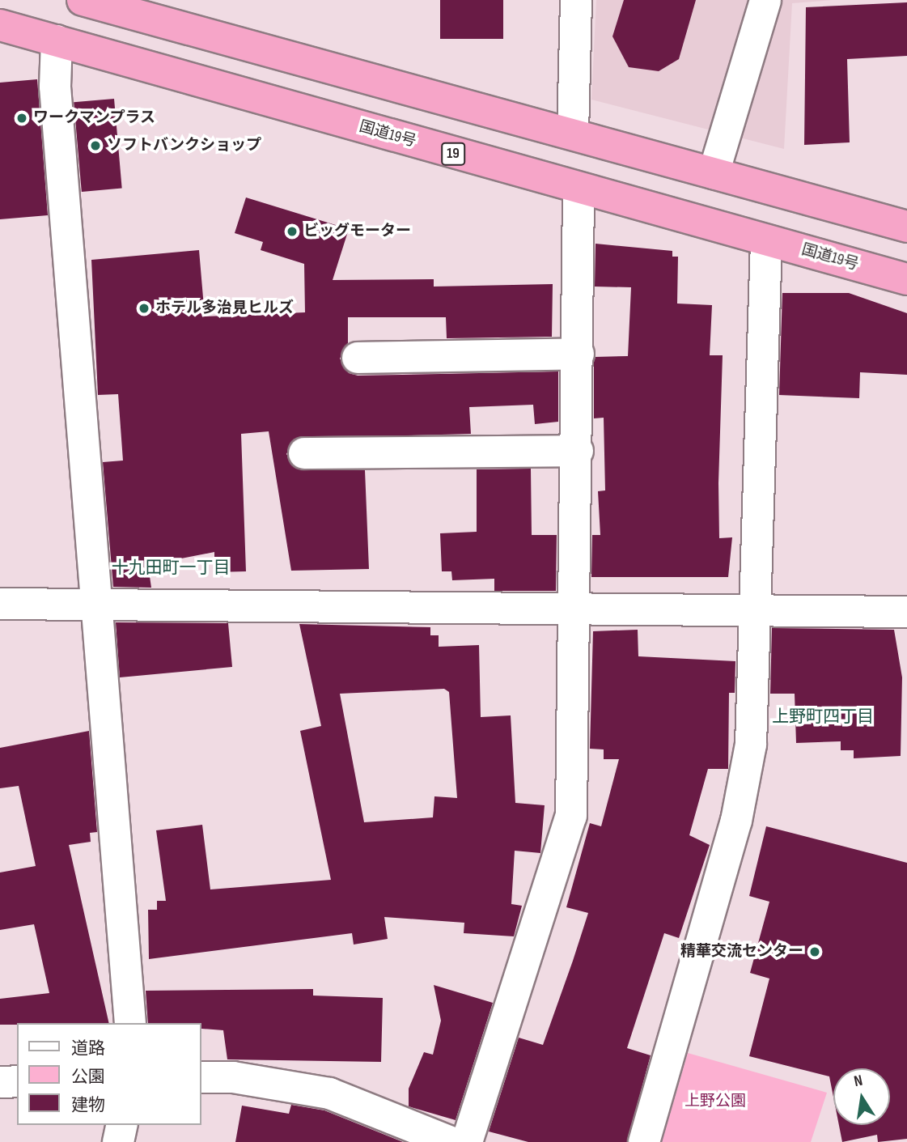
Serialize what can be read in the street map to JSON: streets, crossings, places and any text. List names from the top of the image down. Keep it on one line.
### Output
{"streets":{"highway":["国道19号","19"]},"districts":["十九田町一丁目","上野町四丁目"],"parks":["上野公園"],"places":["ワークマンプラス","ソフトバンクショップ","ビッグモーター","ホテル多治見ヒルズ","精華交流センター"],"legend":["道路","公園","建物"],"north":"top"}
